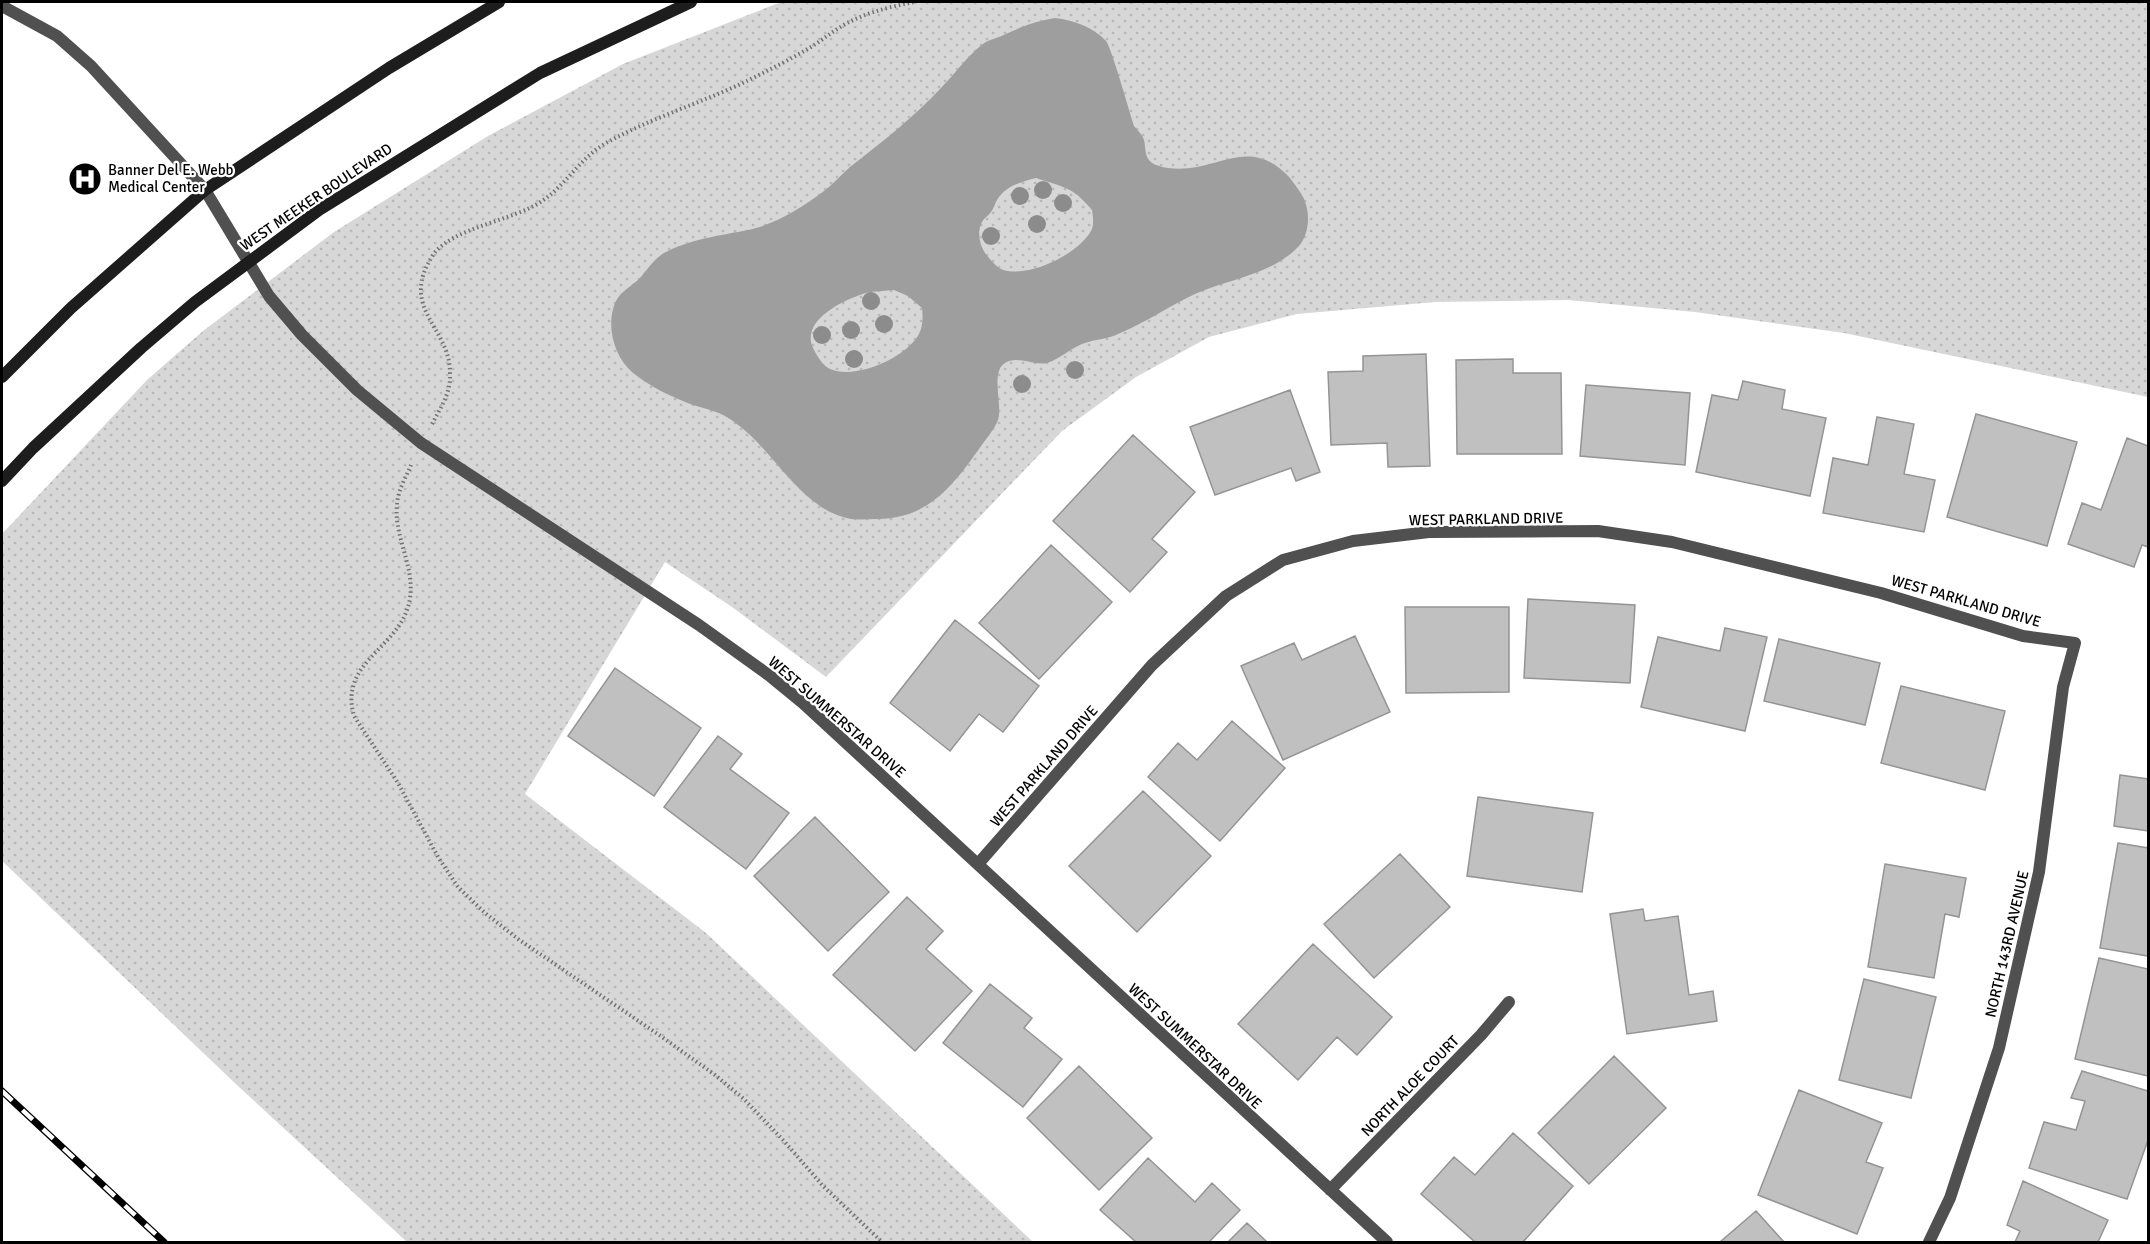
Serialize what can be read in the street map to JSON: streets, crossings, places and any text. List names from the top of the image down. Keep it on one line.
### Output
{"streets":{"main road":["WEST MEEKER BOULEVARD"],"street":["WEST PARKLAND DRIVE","WEST SUMMERSTAR DRIVE","NORTH 143RD AVENUE","NORTH ALOE COURT"]},"crossings":[["WEST MEEKER BOULEVARD","WEST SUMMERSTAR DRIVE"],["WEST PARKLAND DRIVE","WEST SUMMERSTAR DRIVE"],["WEST PARKLAND DRIVE","NORTH 143RD AVENUE"],["WEST SUMMERSTAR DRIVE","NORTH ALOE COURT"]],"places":{"hospital":["Banner Del E. Webb Medical Center"]}}
